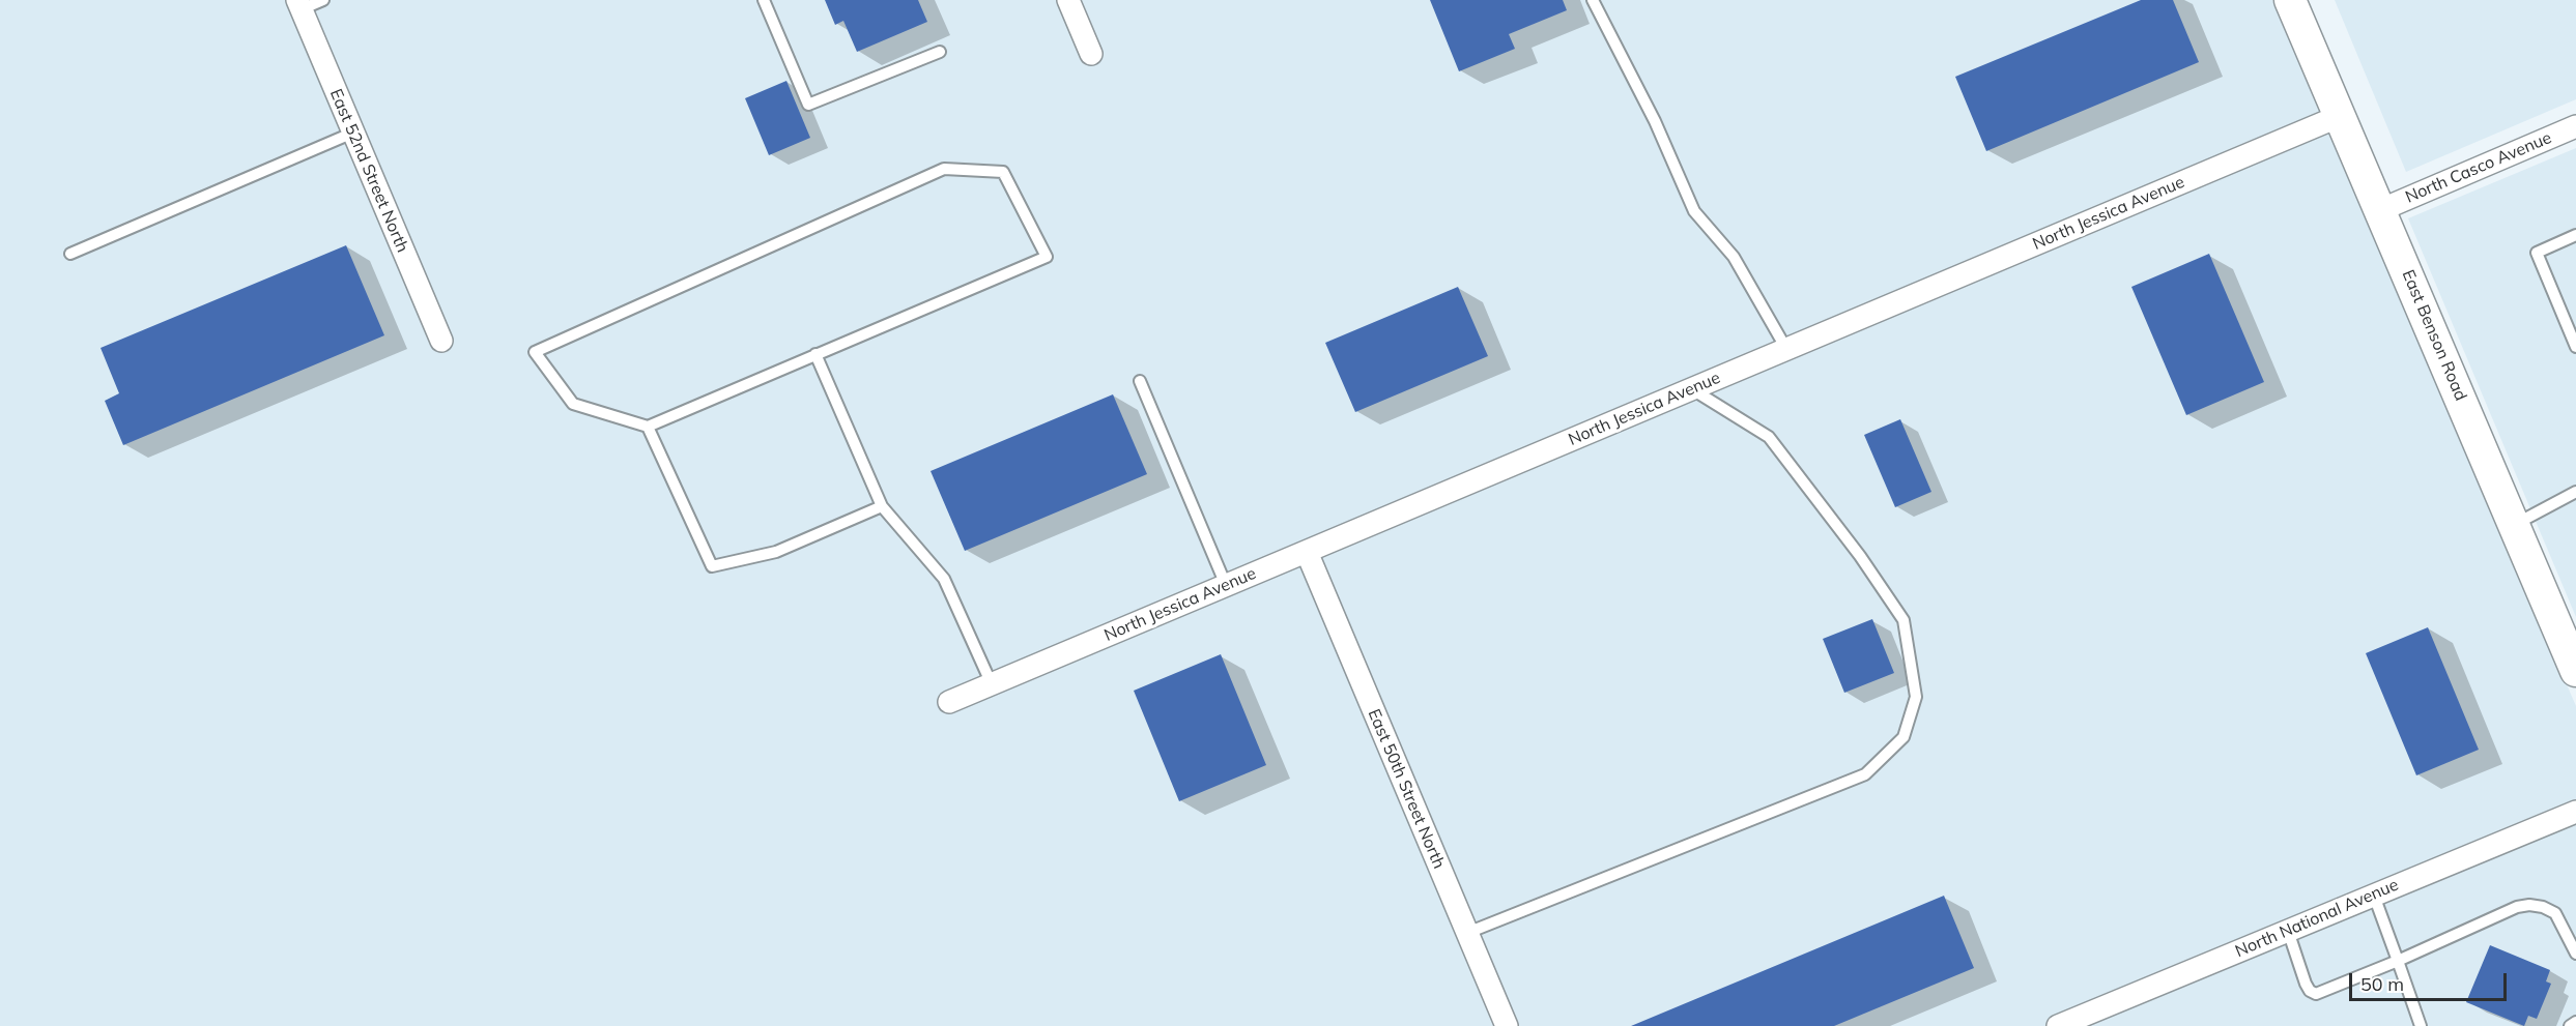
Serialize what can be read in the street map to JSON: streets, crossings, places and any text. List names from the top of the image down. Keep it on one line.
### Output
{"streets":{"main road":["East Benson Road"],"street":["North Casco Avenue","East 52nd Street North","North Jessica Avenue","East 50th Street North","North National Avenue"]},"crossings":[["North Casco Avenue","East Benson Road"],["North Jessica Avenue","East Benson Road"],["North Jessica Avenue","East 50th Street North"]],"scale_bar":"50 m"}
